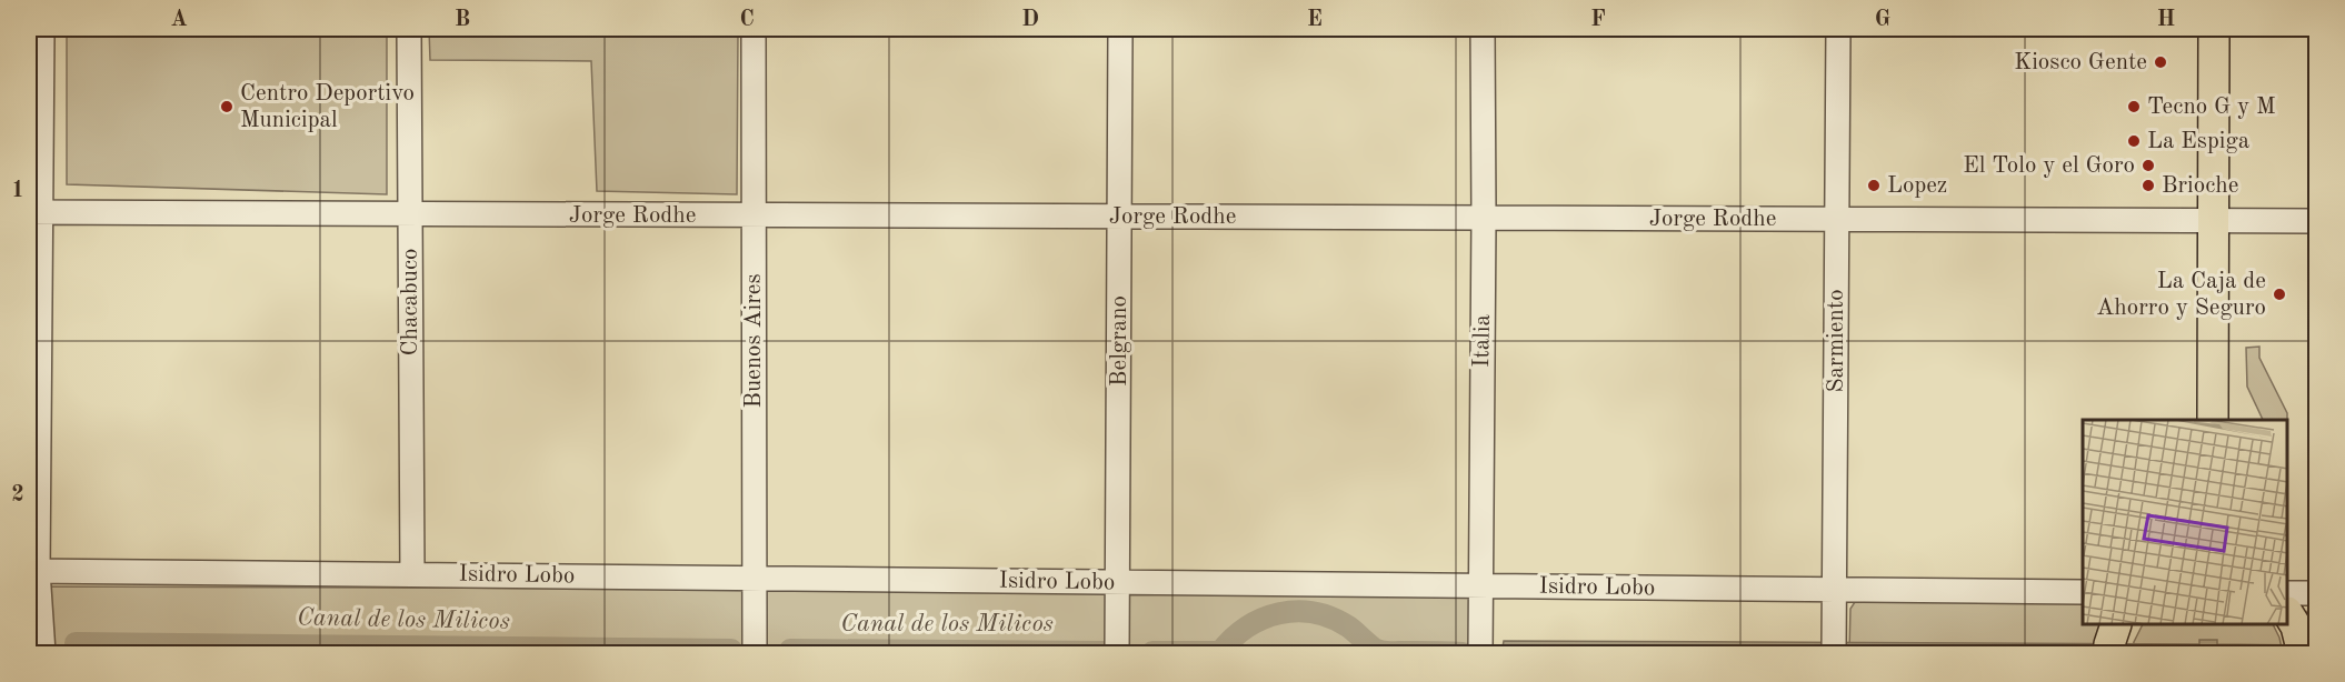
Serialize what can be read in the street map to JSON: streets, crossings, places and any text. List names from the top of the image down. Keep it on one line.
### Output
{"streets":{"street":["Jorge Rodhe","Chacabuco","Buenos Aires","Belgrano","Italia","Sarmiento","Isidro Lobo"]},"crossings":[["Jorge Rodhe","Chacabuco"],["Jorge Rodhe","Buenos Aires"],["Jorge Rodhe","Belgrano"],["Jorge Rodhe","Italia"],["Jorge Rodhe","Sarmiento"],["Chacabuco","Isidro Lobo"],["Buenos Aires","Isidro Lobo"],["Belgrano","Isidro Lobo"],["Italia","Isidro Lobo"],["Sarmiento","Isidro Lobo"]],"water":["Canal de los Milicos"],"places":["Kiosco Gente","Centro Deportivo Municipal","Tecno G y M","La Espiga","El Tolo y el Goro","Lopez","Brioche","La Caja de Ahorro y Seguro"],"grid":{"columns":["A","B","C","D","E","F","G","H"],"rows":["1","2"]}}
